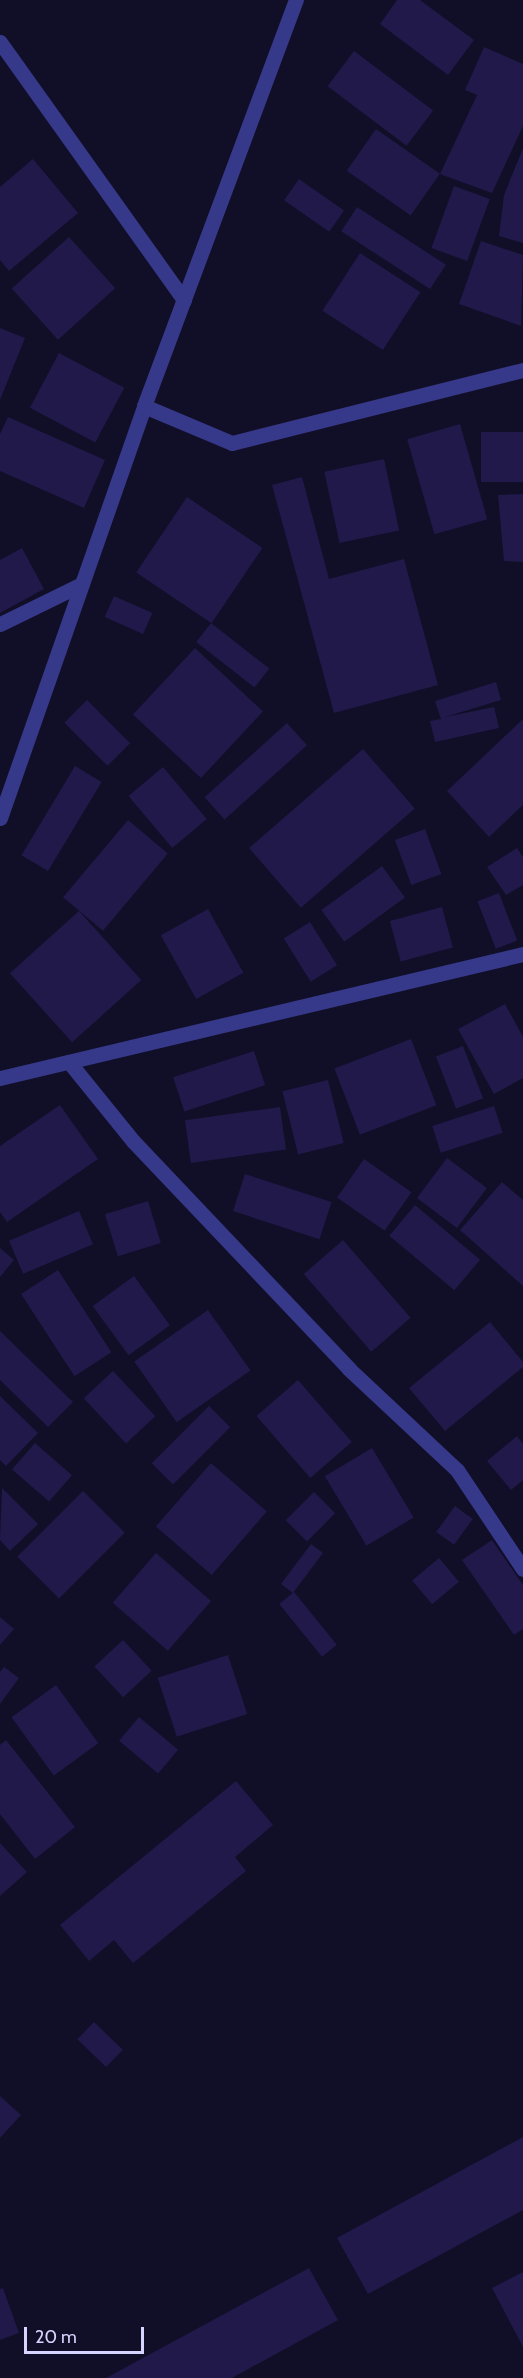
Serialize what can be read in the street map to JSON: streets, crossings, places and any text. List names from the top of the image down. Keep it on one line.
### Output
{"scale_bar":"20 m"}
